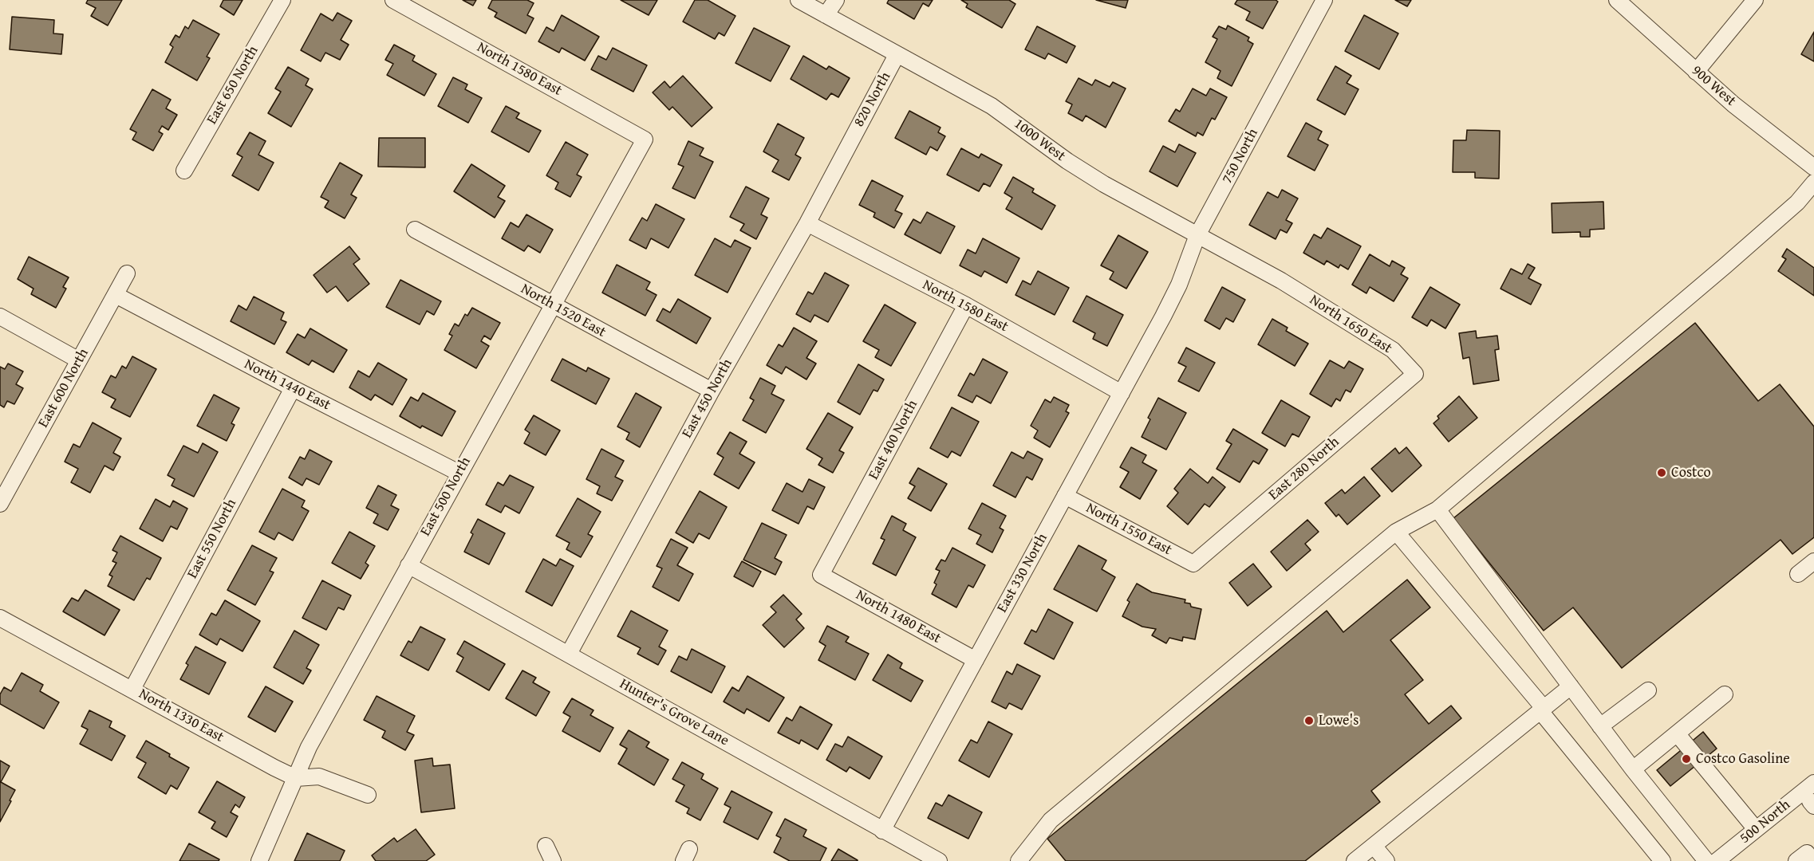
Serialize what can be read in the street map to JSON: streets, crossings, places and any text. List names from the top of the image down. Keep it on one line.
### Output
{"streets":{"street":["North 1580 East","East 650 North","900 West","820 North","1000 West","750 North","North 1520 East","North 1650 East","North 1440 East","East 600 North","East 450 North","East 400 North","East 280 North","East 500 North","North 1550 East","East 550 North","East 330 North","North 1480 East","Hunter's Grove Lane","North 1330 East","500 North"]},"crossings":[["North 1580 East","East 450 North"],["North 1580 East","East 400 North"],["North 1580 East","East 500 North"],["North 1580 East","East 330 North"],["820 North","1000 West"],["820 North","East 450 North"],["1000 West","750 North"],["1000 West","North 1650 East"],["750 North","East 330 North"],["North 1520 East","East 450 North"],["North 1520 East","East 500 North"],["North 1650 East","East 280 North"],["North 1440 East","East 600 North"],["North 1440 East","East 500 North"],["North 1440 East","East 550 North"],["East 450 North","Hunter's Grove Lane"],["East 400 North","North 1480 East"],["East 280 North","North 1550 East"],["East 500 North","Hunter's Grove Lane"],["East 500 North","North 1330 East"],["North 1550 East","East 330 North"],["East 550 North","North 1330 East"],["East 330 North","North 1480 East"],["East 330 North","Hunter's Grove Lane"]],"places":["Costco","Lowe's","Costco Gasoline"]}
